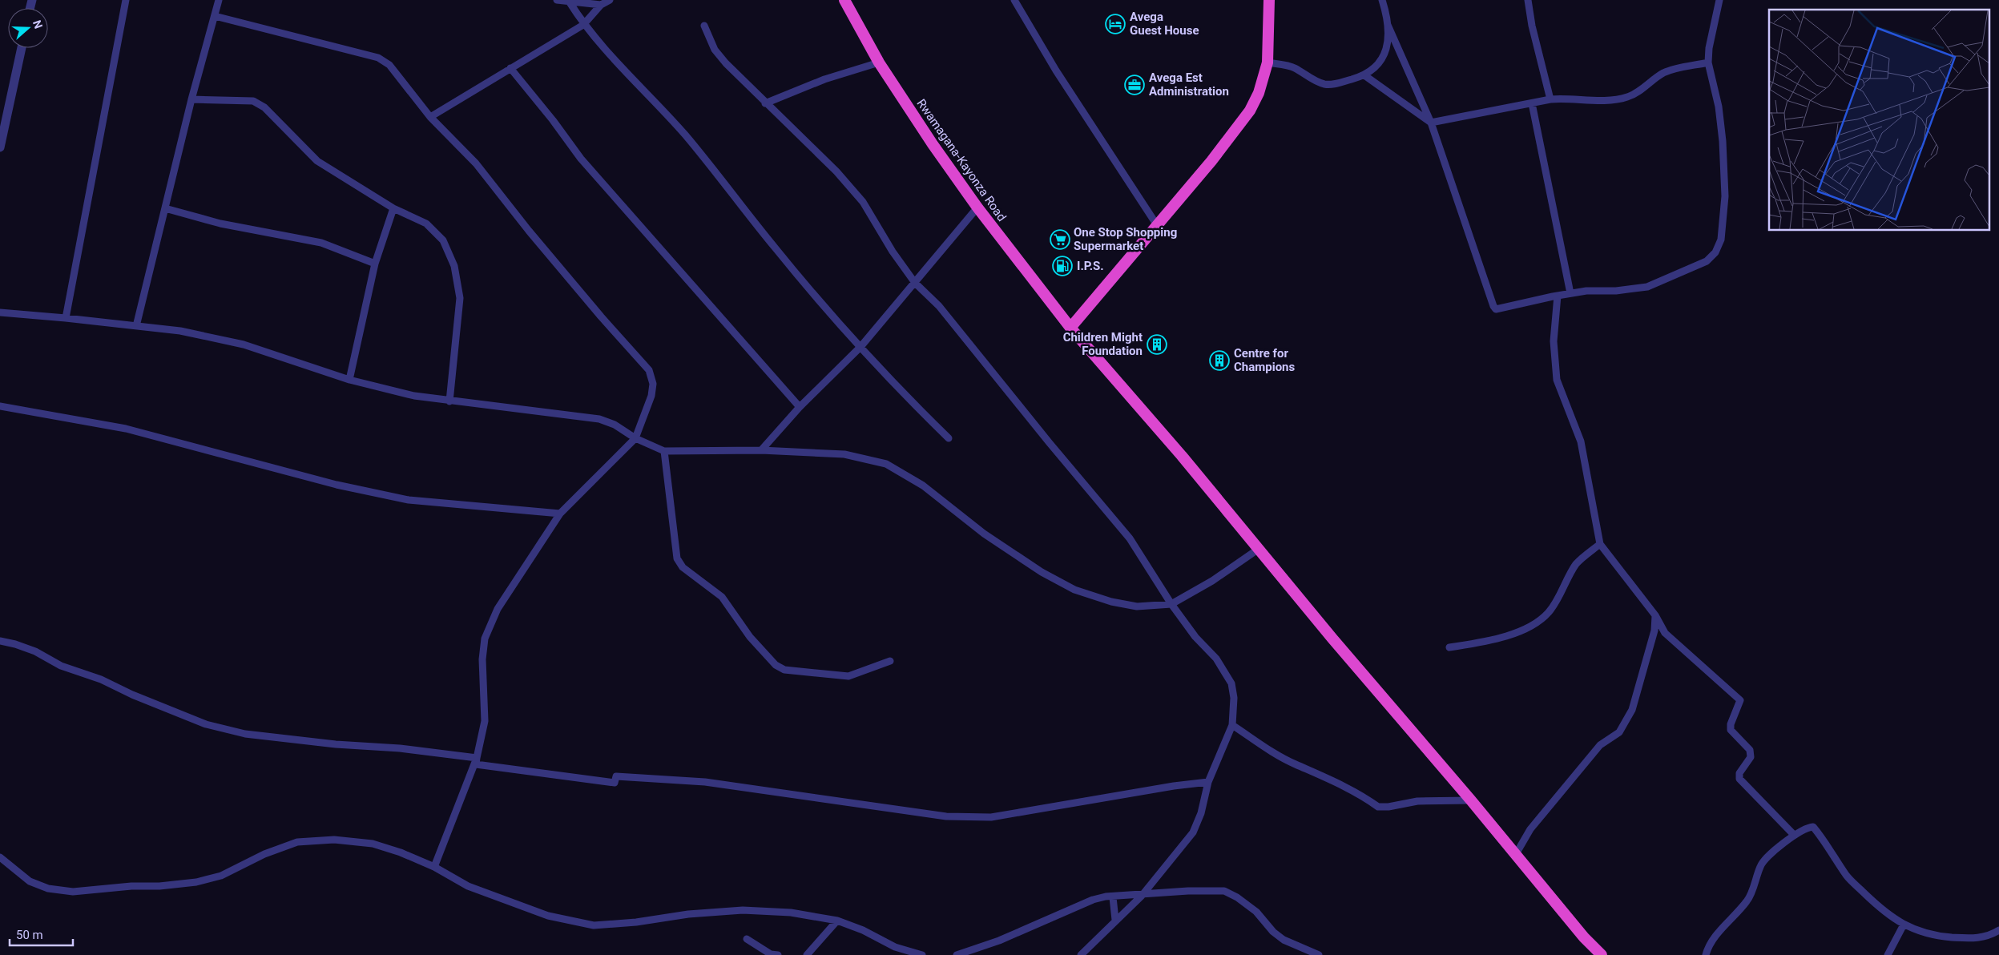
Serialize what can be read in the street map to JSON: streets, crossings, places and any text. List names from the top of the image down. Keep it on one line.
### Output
{"streets":{"highway":["Rwamagana-Kayonza Road"]},"places":{"hotel":["Avega Guest House"],"office":["Avega Est Administration"],"supermarket":["One Stop Shopping Supermarket"],"fuel station":["I.P.S."],"building":["Children Might Foundation","Centre for Champions"]},"scale_bar":"50 m","north":"right"}
